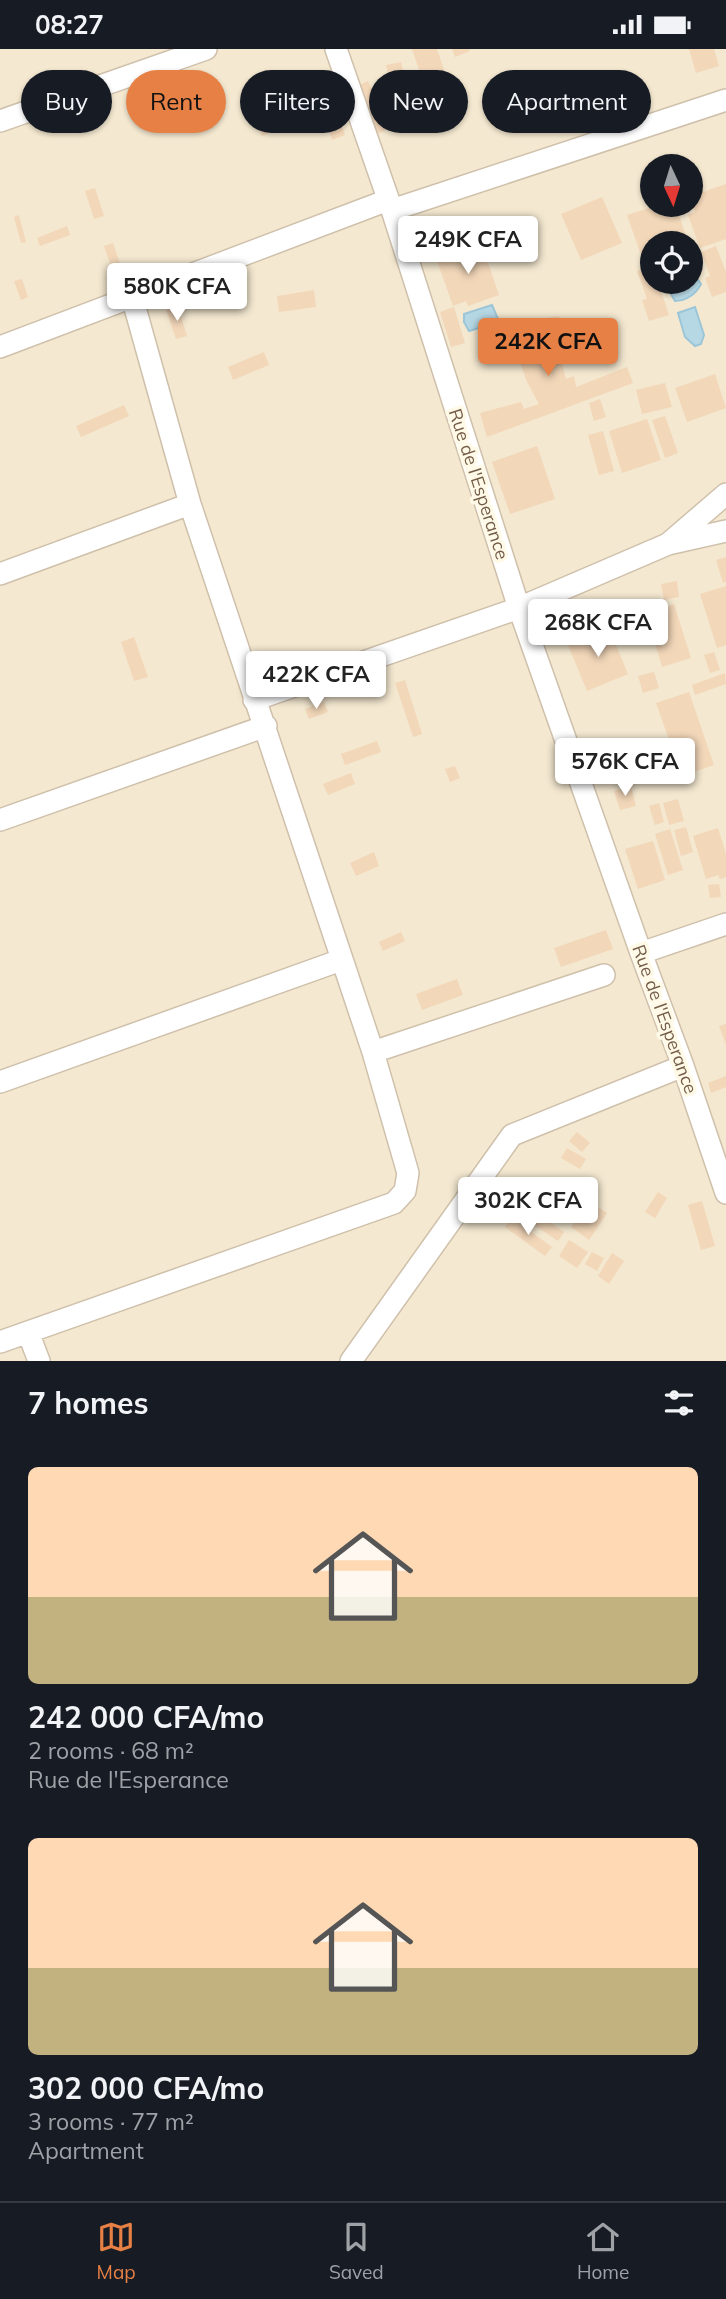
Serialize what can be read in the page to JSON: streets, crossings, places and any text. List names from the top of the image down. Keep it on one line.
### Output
{"streets":{"street":["Rue de l'Esperance"]},"north":"bottom","page":{"status":"08:27","chip":["Buy","Rent","Filters","New","Apartment"],"price":["249K CFA","580K CFA","242K CFA","268K CFA","422K CFA","576K CFA","302K CFA"],"heading":"7 homes","list":[{"name":"242 000 CFA/mo","note":"2 rooms · 68 m² · Rue de l'Esperance"},{"name":"302 000 CFA/mo","note":"3 rooms · 77 m² · Apartment"}],"tabs":["Map","Saved","Home"]}}
